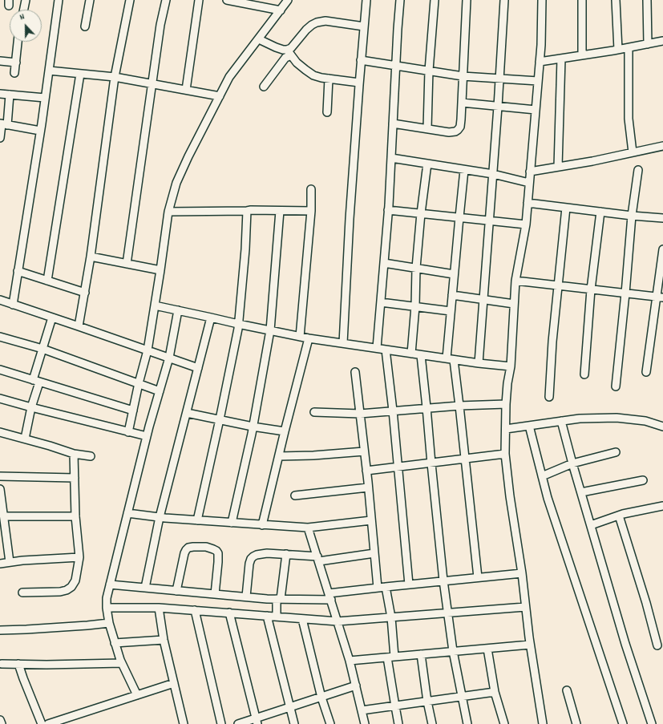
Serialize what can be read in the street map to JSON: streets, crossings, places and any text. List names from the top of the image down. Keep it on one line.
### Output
{"north":"top"}
